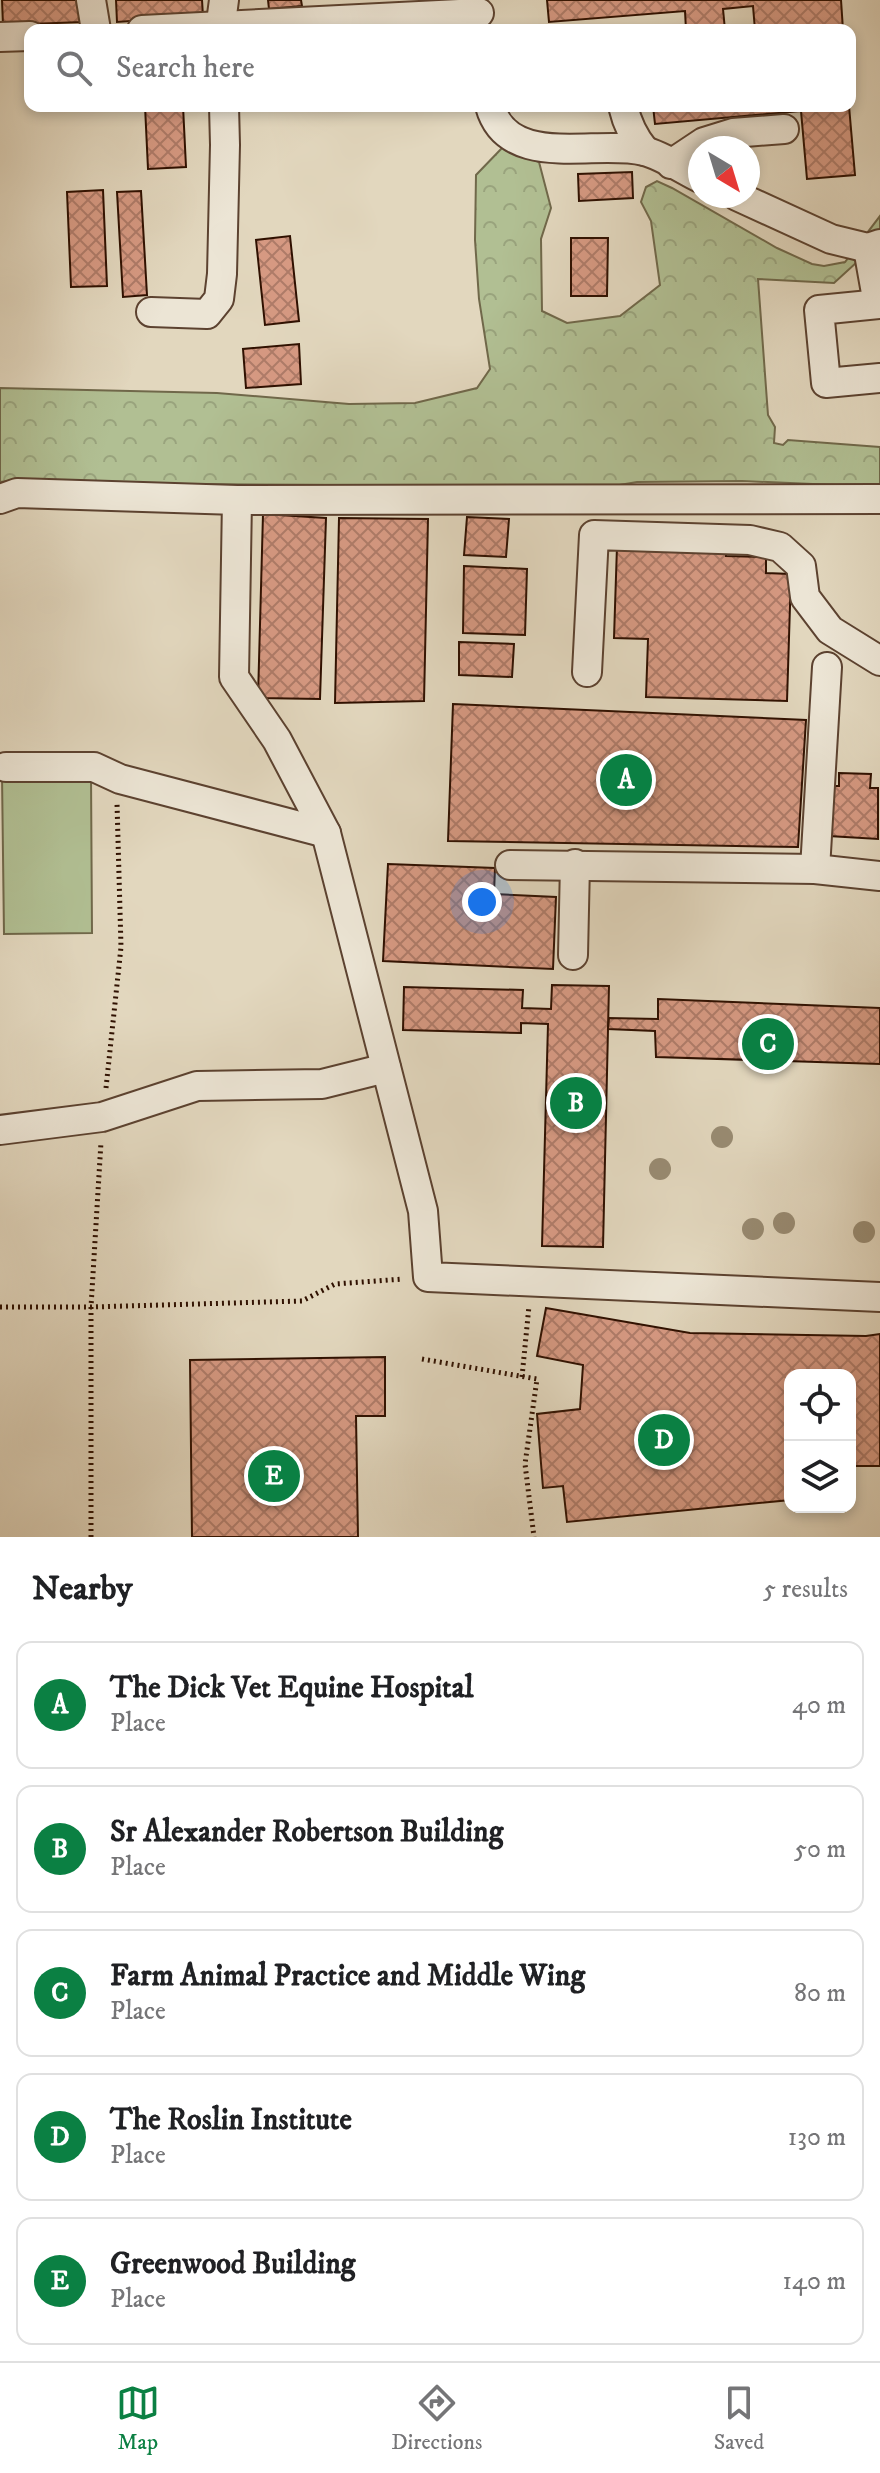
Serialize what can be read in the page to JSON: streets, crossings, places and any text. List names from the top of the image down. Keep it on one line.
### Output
{"north":"bottom right","page":{"search":"Search here","pins":["A","C","B","D","E"],"heading":["Nearby","5 results"],"list":[{"mark":"A","name":"The Dick Vet Equine Hospital","note":"Place","value":"40 m"},{"mark":"B","name":"Sr Alexander Robertson Building","note":"Place","value":"50 m"},{"mark":"C","name":"Farm Animal Practice and Middle Wing","note":"Place","value":"80 m"},{"mark":"D","name":"The Roslin Institute","note":"Place","value":"130 m"},{"mark":"E","name":"Greenwood Building","note":"Place","value":"140 m"}],"nav":["Map","Directions","Saved"]}}
